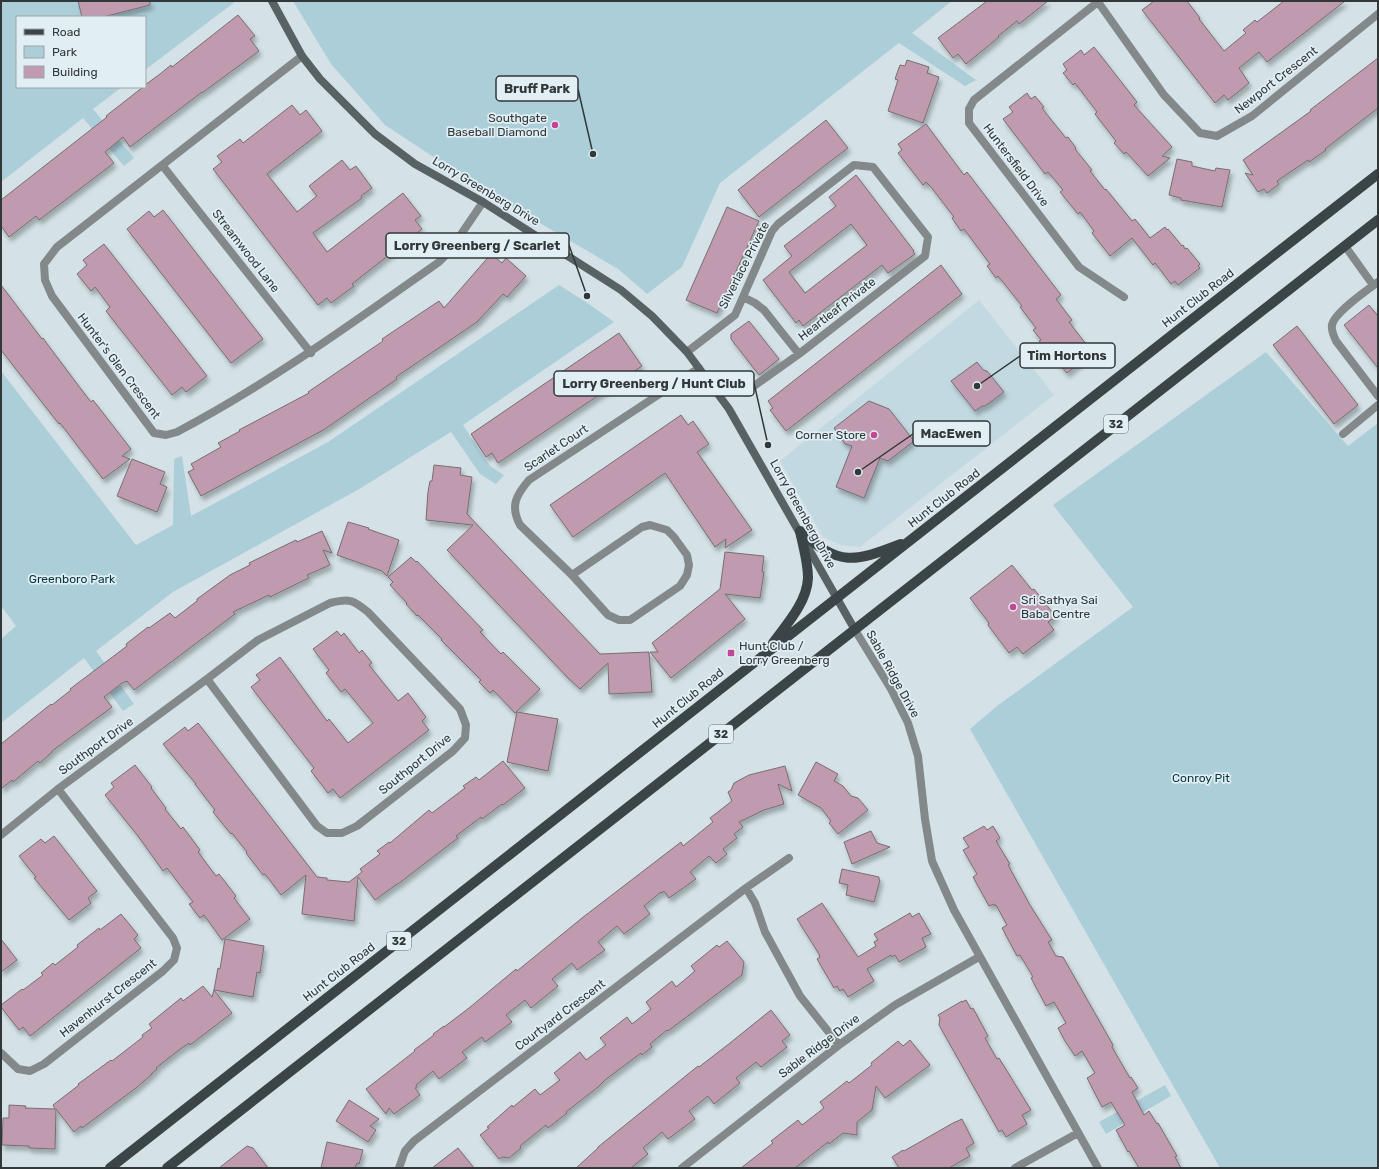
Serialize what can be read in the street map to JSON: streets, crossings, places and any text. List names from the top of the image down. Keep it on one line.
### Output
{"streets":{"main road":["Hunt Club Road","32"],"street":["Newport Crescent","Huntersfield Drive","Lorry Greenberg Drive","Streamwood Lane","Silverlace Private","Heartleaf Private","Hunter's Glen Crescent","Scarlet Court","Sable Ridge Drive","Southport Drive","Havenhurst Crescent","Courtyard Crescent"]},"crossings":[["Newport Crescent","Huntersfield Drive"],["Lorry Greenberg Drive","Silverlace Private"],["Lorry Greenberg Drive","Hunt Club Road"],["Lorry Greenberg Drive","Hunter's Glen Crescent"],["Lorry Greenberg Drive","32"],["Lorry Greenberg Drive","Scarlet Court"],["Lorry Greenberg Drive","Sable Ridge Drive"],["Streamwood Lane","Hunter's Glen Crescent"],["Silverlace Private","Heartleaf Private"],["32","Sable Ridge Drive"],["Southport Drive","Havenhurst Crescent"]],"parks":["Greenboro Park","Conroy Pit"],"places":{"other":["Southgate Baseball Diamond","Bruff Park","Lorry Greenberg / Scarlet","Tim Hortons","Corner Store","Lorry Greenberg / Hunt Club","MacEwen","Sri Sathya Sai Baba Centre"],"transit":["Hunt Club / Lorry Greenberg"]},"legend":["Road","Park","Building"]}
